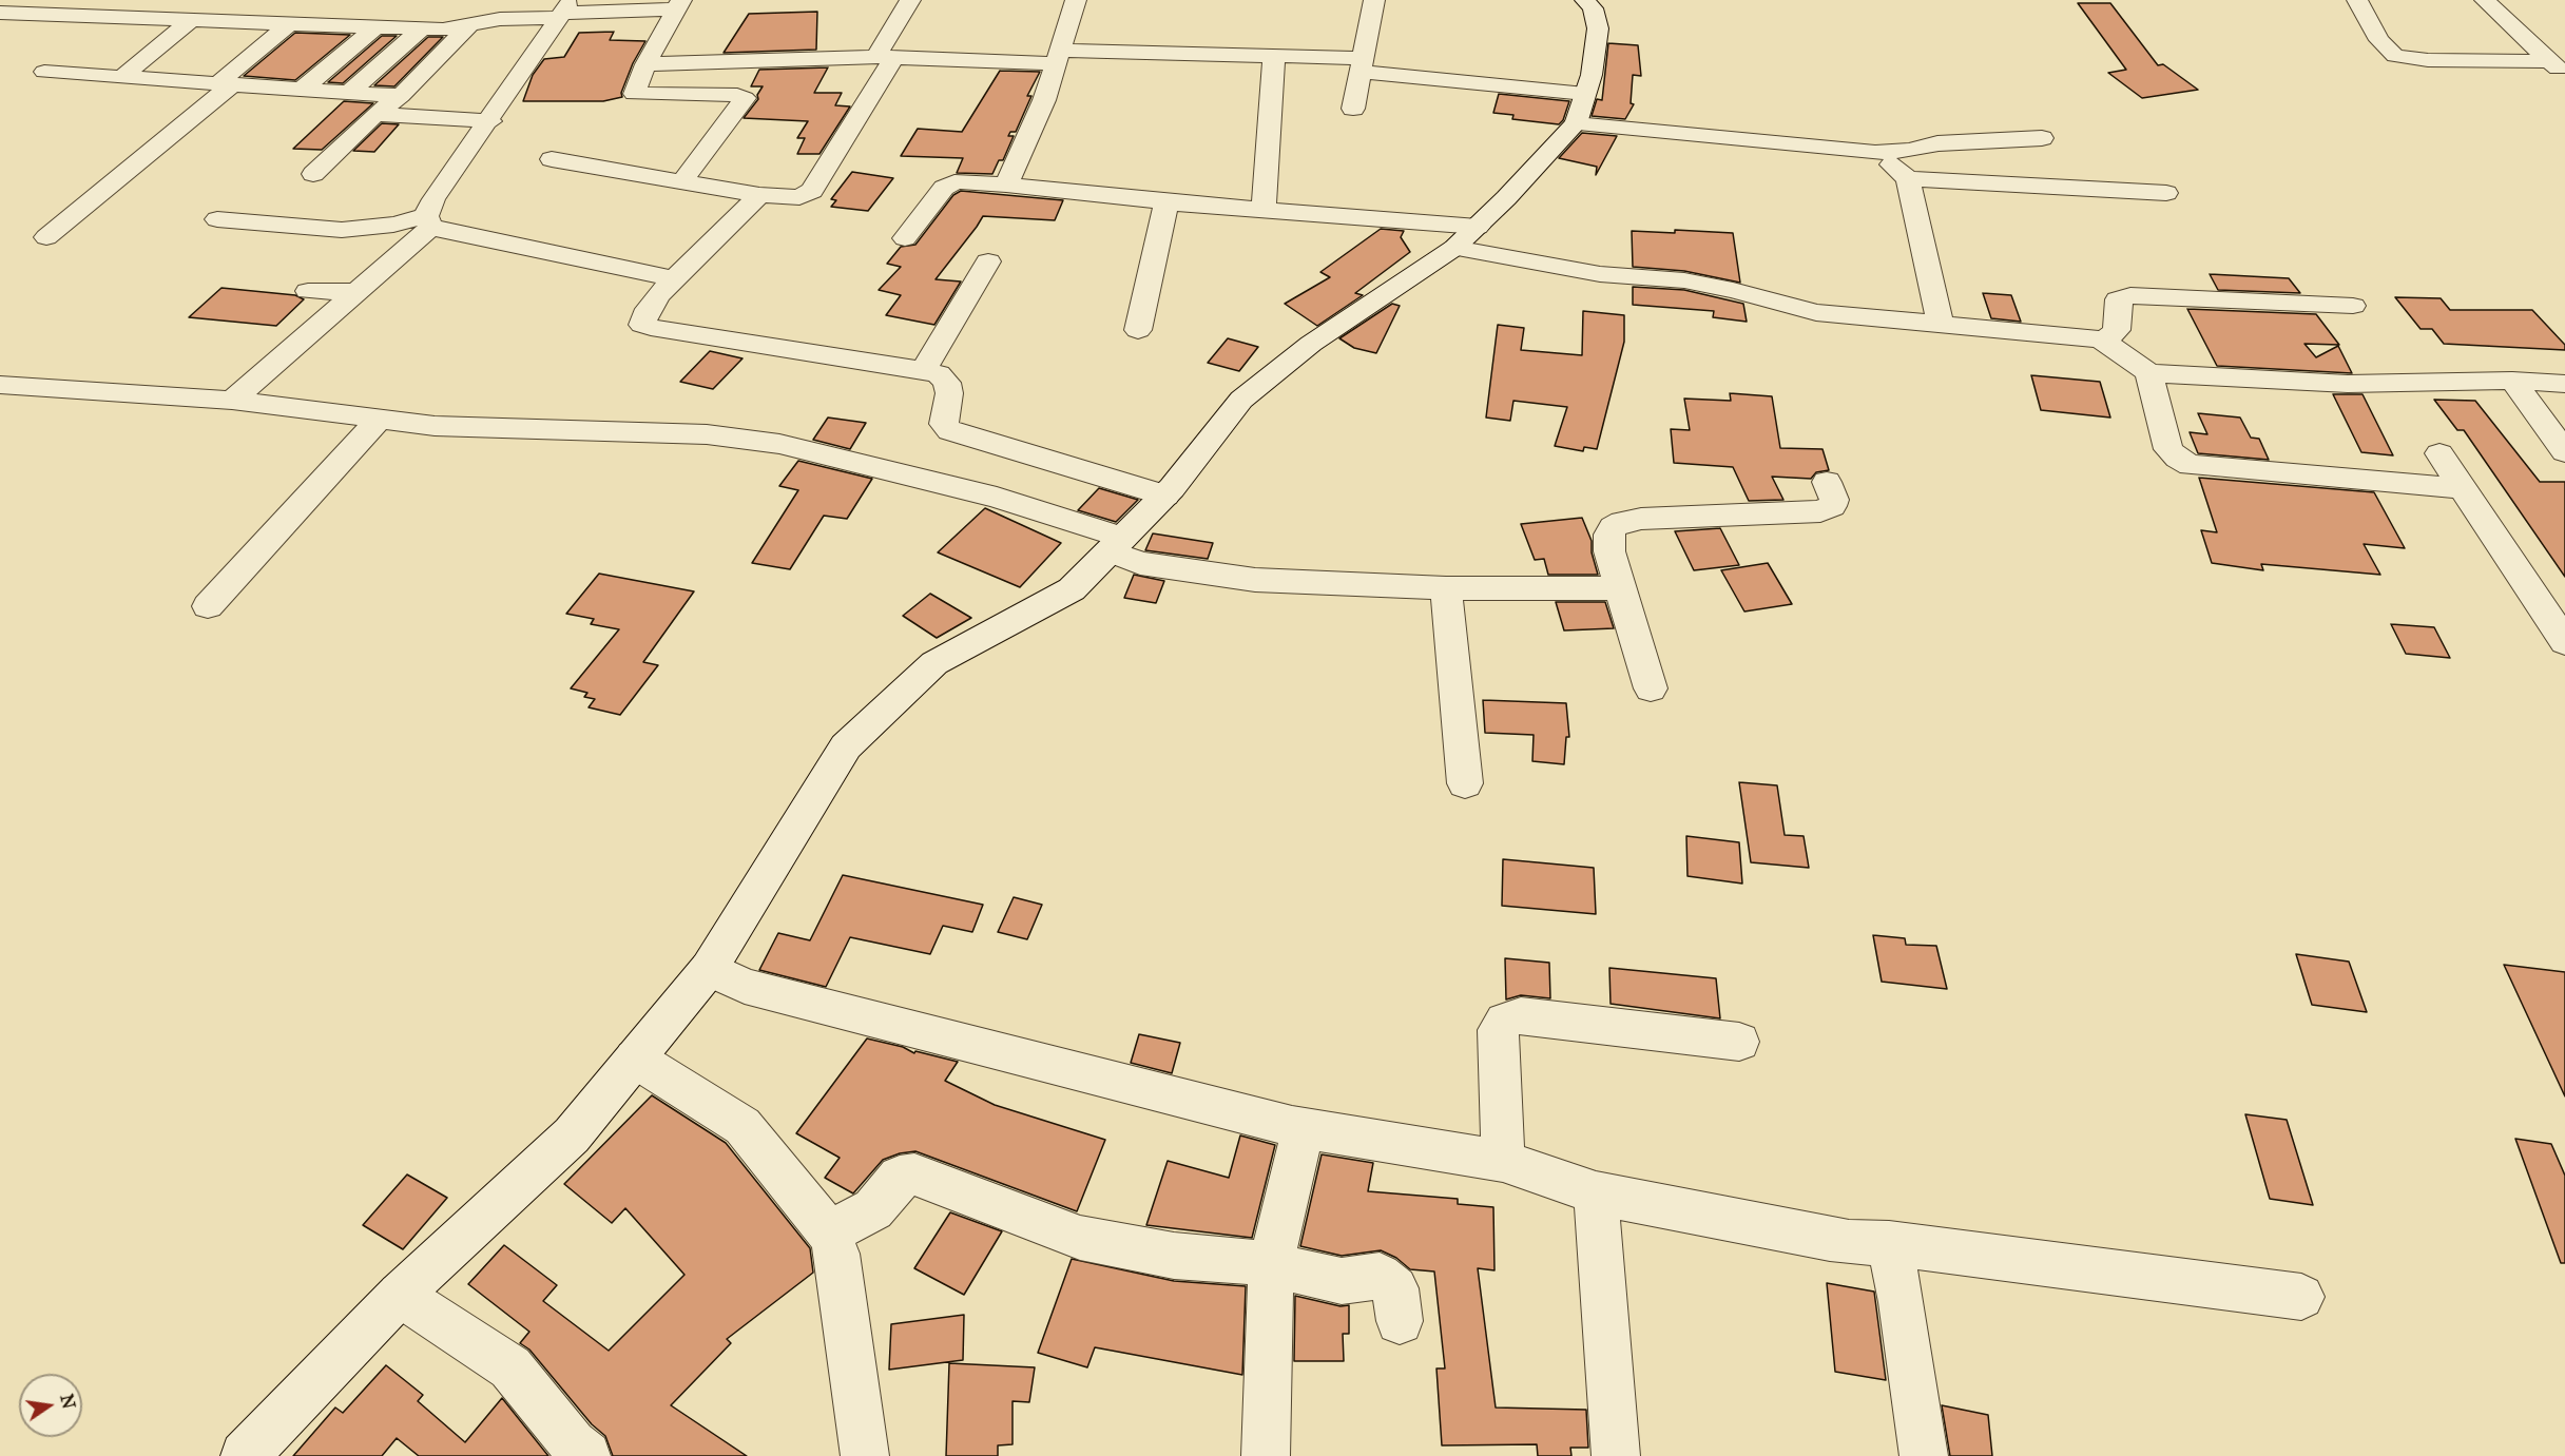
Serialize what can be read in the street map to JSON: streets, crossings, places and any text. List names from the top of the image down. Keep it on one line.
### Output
{"north":"right"}
